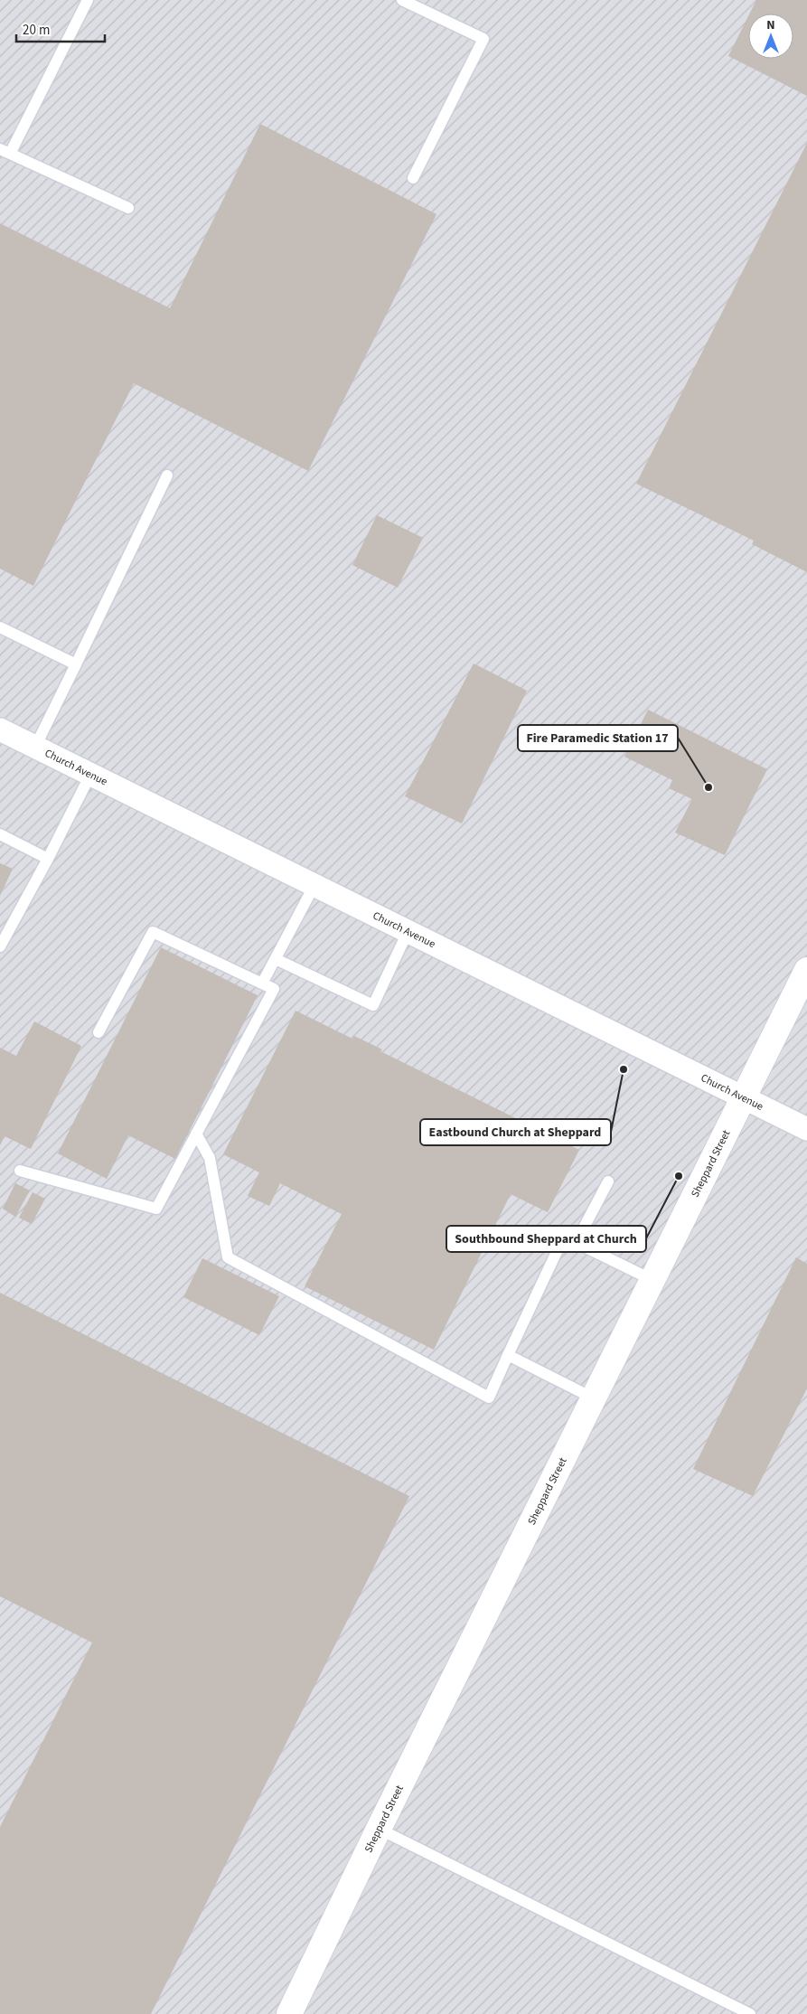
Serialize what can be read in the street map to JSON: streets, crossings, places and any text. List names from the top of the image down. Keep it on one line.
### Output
{"streets":{"street":["Church Avenue","Sheppard Street"]},"crossings":[["Church Avenue","Sheppard Street"]],"places":["Fire Paramedic Station 17","Eastbound Church at Sheppard","Southbound Sheppard at Church"],"scale_bar":"20 m","north":"top"}
